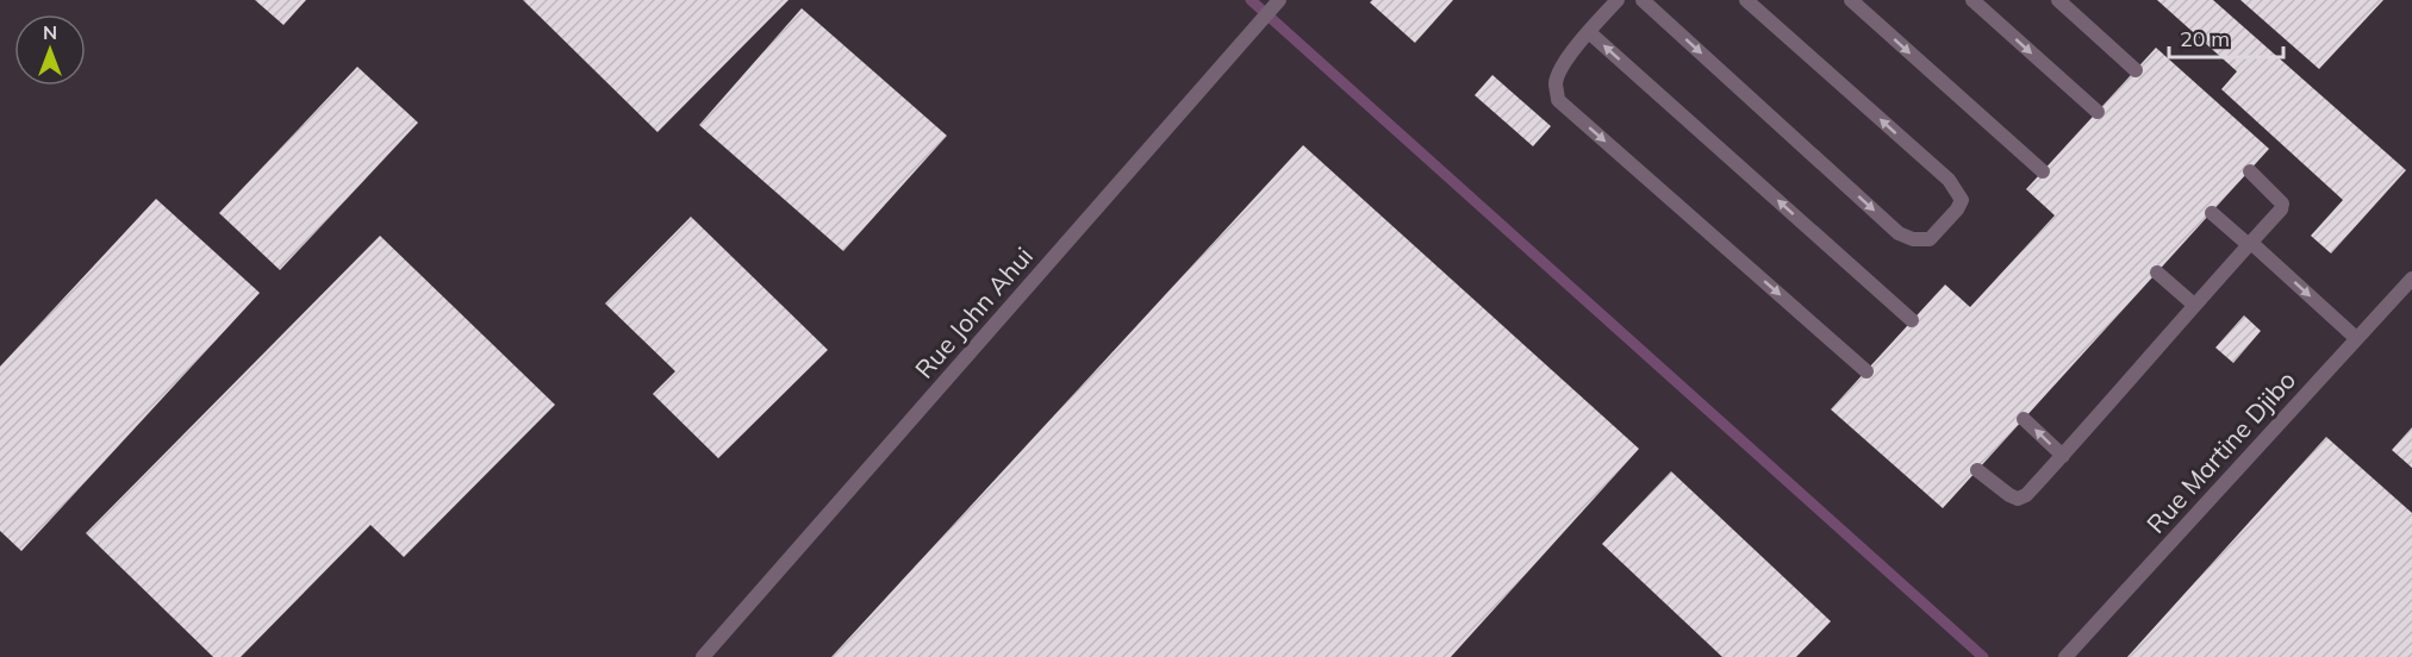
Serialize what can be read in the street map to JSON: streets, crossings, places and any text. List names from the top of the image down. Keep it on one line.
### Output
{"streets":{"street":["Rue John Ahui","Rue Martine Djibo"]},"scale_bar":"20 m","north":"top"}
